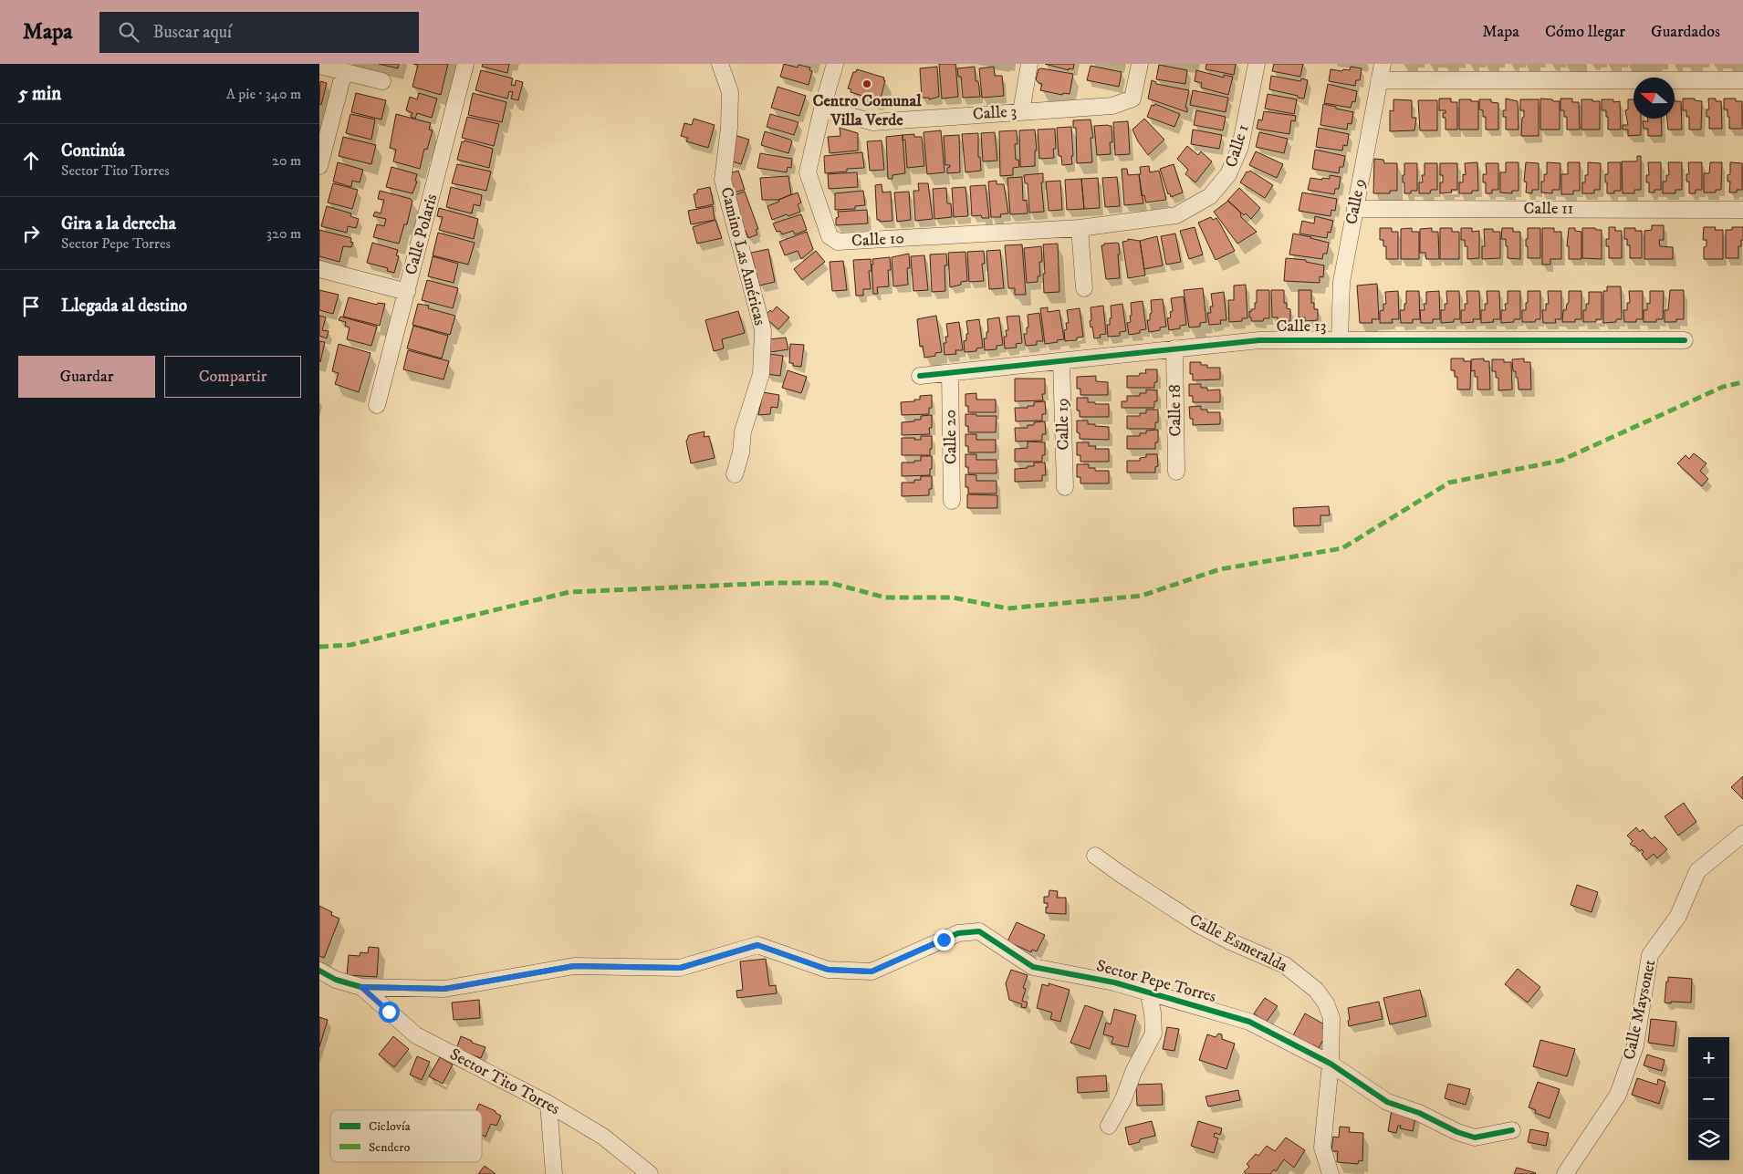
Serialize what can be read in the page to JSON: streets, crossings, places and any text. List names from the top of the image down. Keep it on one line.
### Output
{"streets":{"street":["Calle 3","Calle 1","Calle 9","Calle 11","Calle Polaris","Calle 10","Camino Las Américas","Calle 13","Calle 18","Calle 19","Calle 20","Calle Esmeralda","Sector Pepe Torres","Calle Maysonet","Sector Tito Torres"]},"crossings":[["Calle 3","Calle 10"],["Calle 1","Calle 10"],["Calle 9","Calle 11"],["Calle 9","Calle 13"],["Calle 13","Calle 18"],["Calle 13","Calle 19"],["Calle 13","Calle 20"],["Calle Esmeralda","Sector Pepe Torres"],["Sector Pepe Torres","Sector Tito Torres"]],"places":["Centro Comunal Villa Verde"],"legend":["Ciclovía","Sendero"],"north":"left","page":{"header":"Mapa","search":"Buscar aquí","nav":["Mapa","Cómo llegar","Guardados"],"heading":["5 min","A pie · 340 m"],"list":[["Continúa","Sector Tito Torres","20 m"],["Gira a la derecha","Sector Pepe Torres","320 m"],"Llegada al destino"],"buttons":["Guardar","Compartir"],"map_buttons":["+","−"]}}
